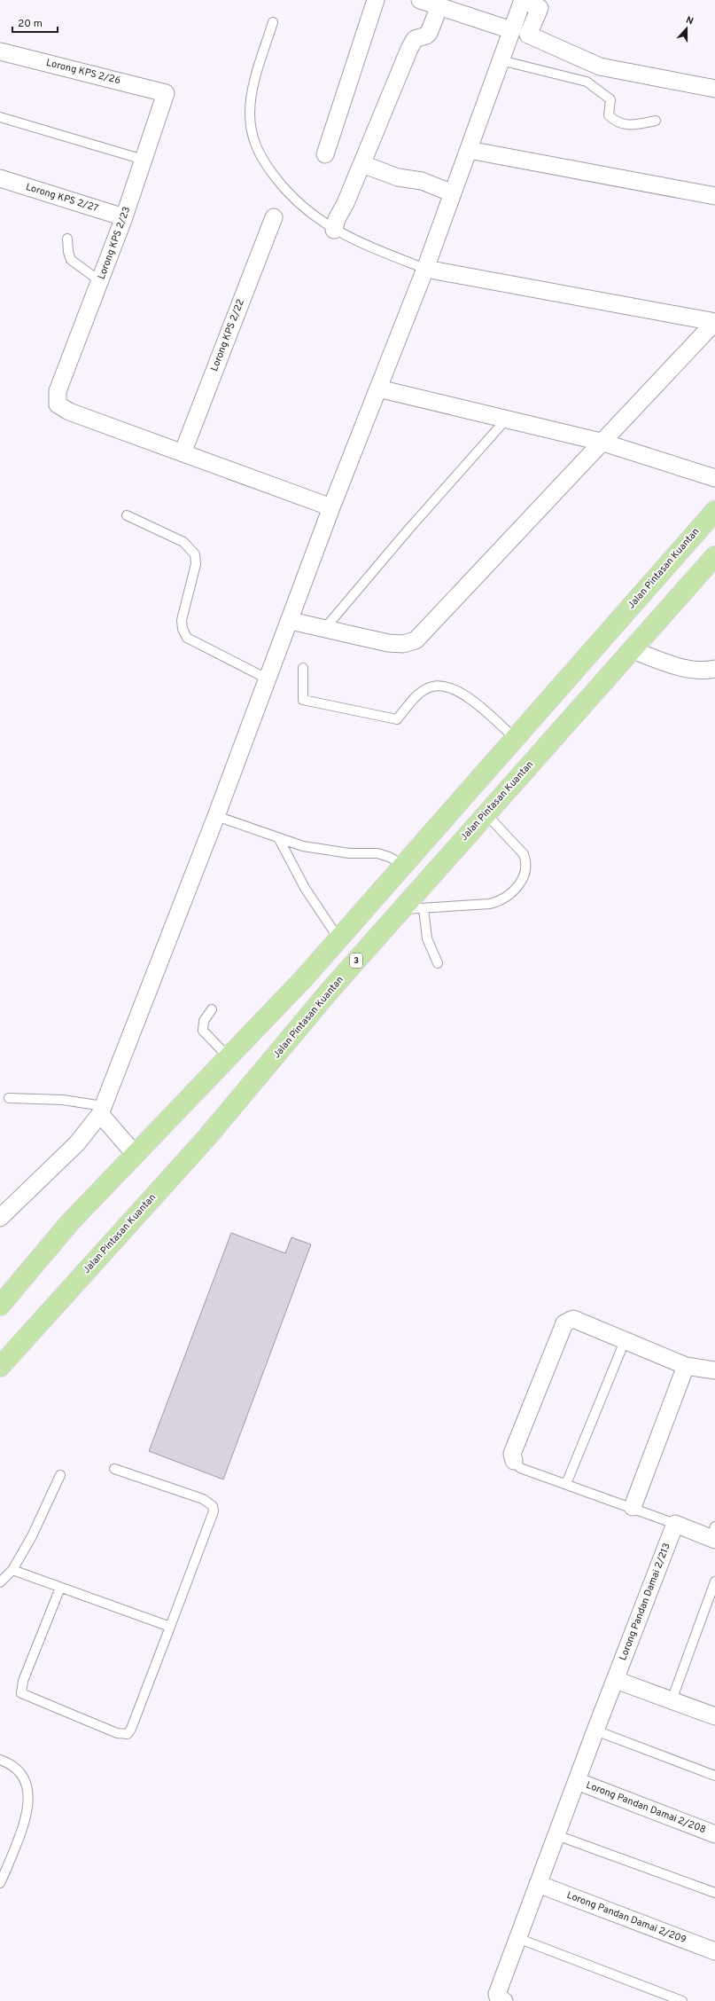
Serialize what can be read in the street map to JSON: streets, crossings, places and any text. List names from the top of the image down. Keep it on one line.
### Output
{"streets":{"highway":["Jalan Pintasan Kuantan","3"],"street":["Lorong KPS 2/26","Lorong KPS 2/27","Lorong KPS 2/23","Lorong KPS 2/22","Lorong Pandan Damai 2/213","Lorong Pandan Damai 2/208","Lorong Pandan Damai 2/209"]},"crossings":[["Lorong KPS 2/26","Lorong KPS 2/23"],["Lorong KPS 2/27","Lorong KPS 2/23"],["Lorong KPS 2/23","Lorong KPS 2/22"],["Lorong Pandan Damai 2/213","Lorong Pandan Damai 2/208"],["Lorong Pandan Damai 2/213","Lorong Pandan Damai 2/209"]],"scale_bar":"20 m","north":"top"}
